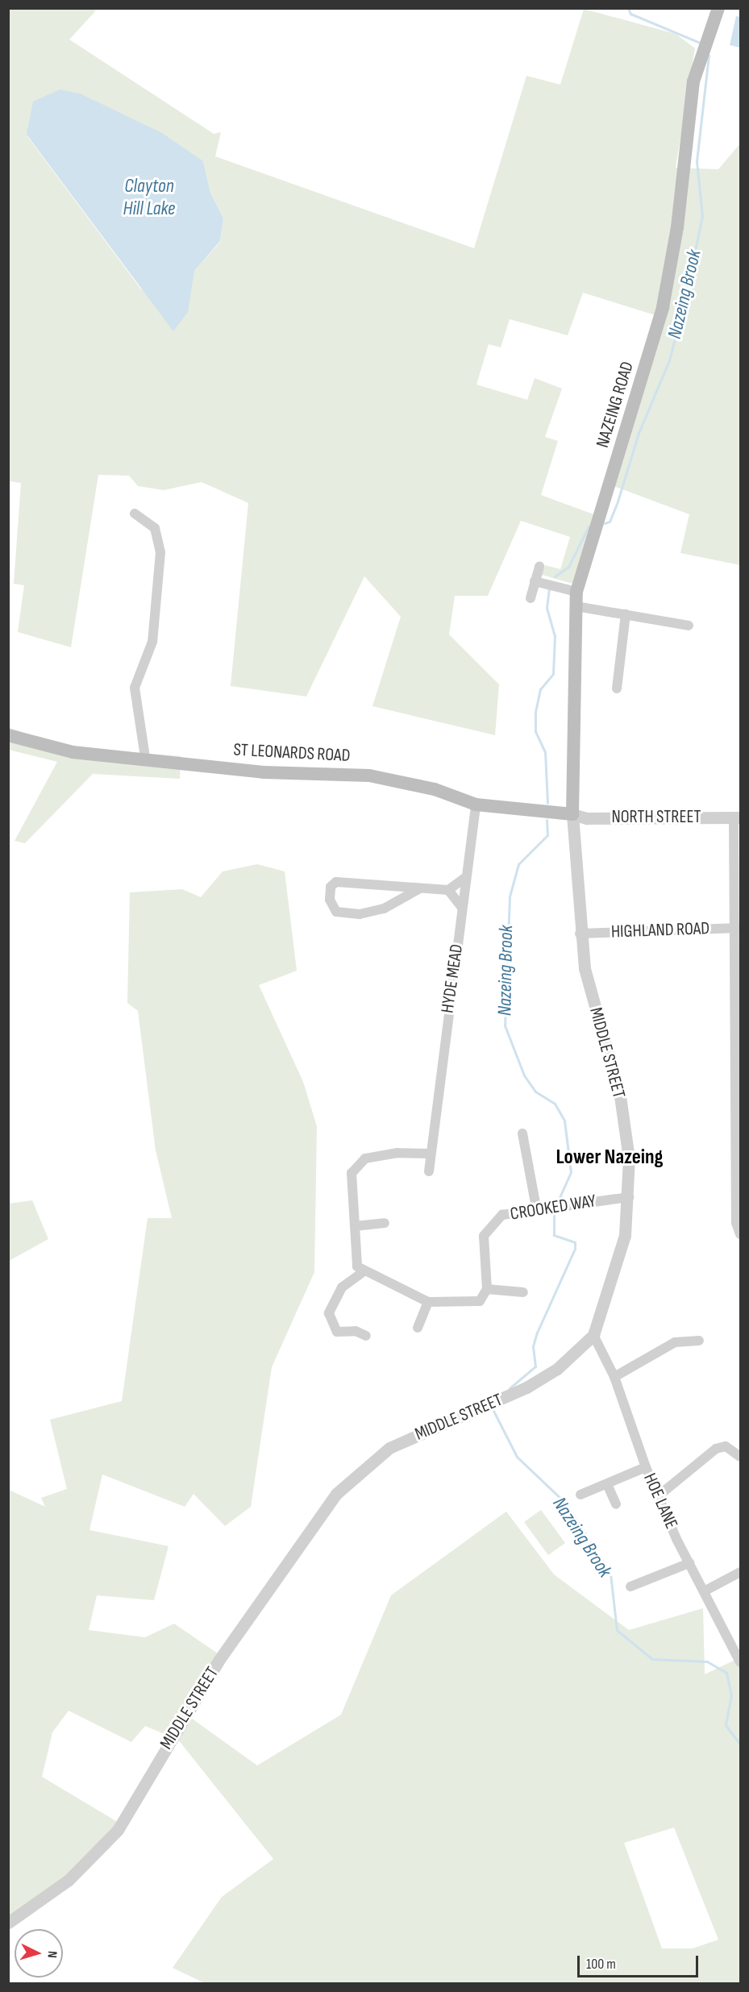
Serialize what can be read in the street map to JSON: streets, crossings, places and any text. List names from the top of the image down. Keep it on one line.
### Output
{"streets":{"main road":["NAZEING ROAD","ST LEONARDS ROAD"],"street":["NORTH STREET","HIGHLAND ROAD","HYDE MEAD","MIDDLE STREET","CROOKED WAY","HOE LANE"]},"crossings":[["NAZEING ROAD","ST LEONARDS ROAD"],["NAZEING ROAD","NORTH STREET"],["NAZEING ROAD","MIDDLE STREET"],["ST LEONARDS ROAD","NORTH STREET"],["ST LEONARDS ROAD","HYDE MEAD"],["ST LEONARDS ROAD","MIDDLE STREET"],["NORTH STREET","MIDDLE STREET"],["HIGHLAND ROAD","MIDDLE STREET"],["MIDDLE STREET","CROOKED WAY"],["MIDDLE STREET","HOE LANE"]],"districts":["Lower Nazeing"],"water":["Clayton Hill Lake","Nazeing Brook"],"scale_bar":"100 m","north":"right"}
